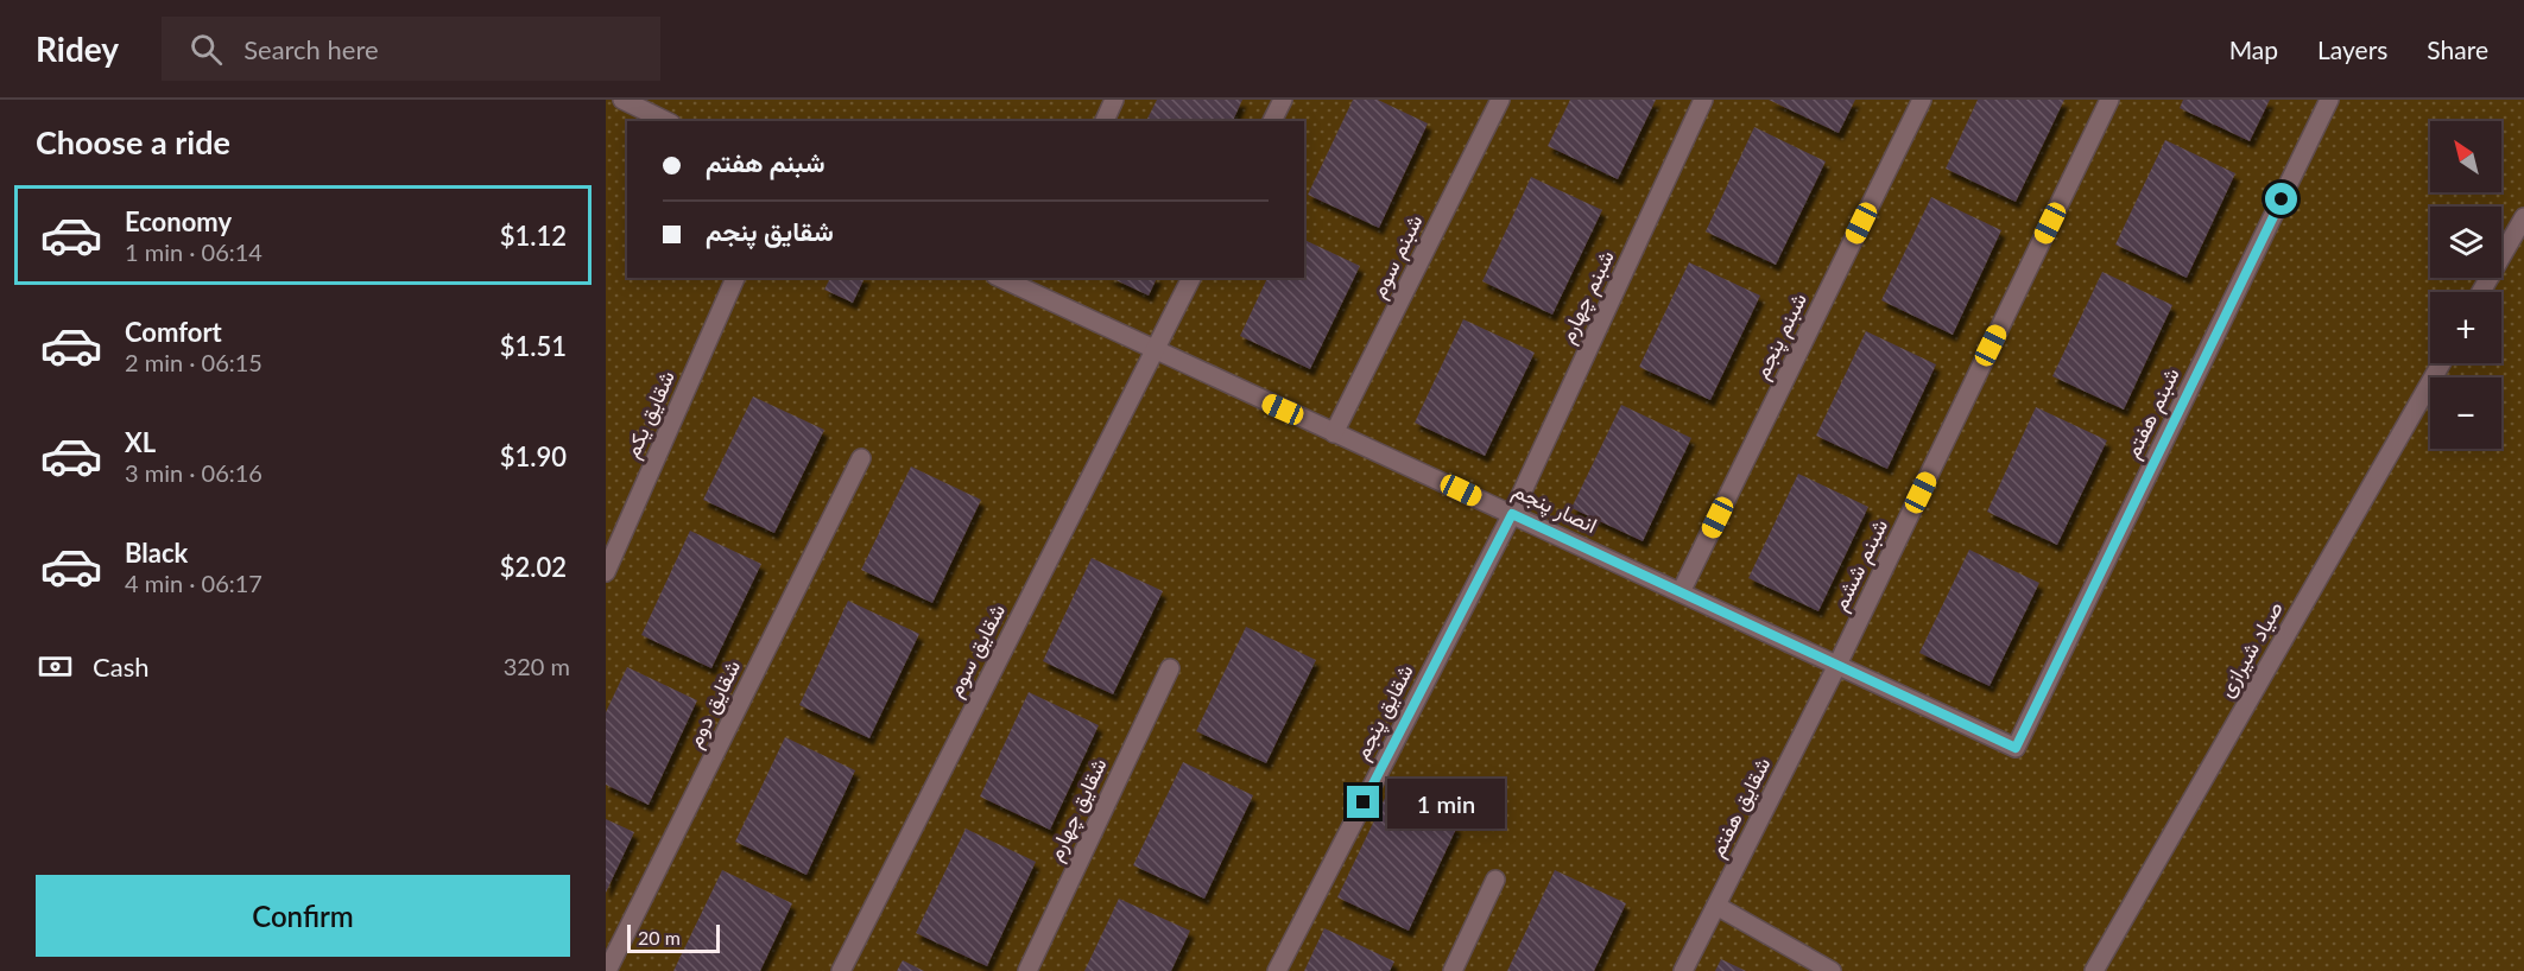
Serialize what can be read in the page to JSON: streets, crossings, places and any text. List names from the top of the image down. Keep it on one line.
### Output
{"streets":{"street":["شبنم سوم","شبنم چهارم","شبنم پنجم","شبنم هفتم","شقایق یکم","انصار پنجم","شبنم ششم","صیاد شیرازی","شقایق سوم","شقایق دوم","شقایق پنجم","شقایق هفتم","شقایق چهارم"]},"crossings":[["شبنم سوم","انصار پنجم"],["شبنم چهارم","انصار پنجم"],["شبنم چهارم","شقایق پنجم"],["شبنم پنجم","انصار پنجم"],["شبنم هفتم","انصار پنجم"],["انصار پنجم","شبنم ششم"],["انصار پنجم","شقایق سوم"],["انصار پنجم","شقایق پنجم"],["انصار پنجم","شقایق هفتم"],["شبنم ششم","شقایق هفتم"]],"scale_bar":"20 m","north":"top left","page":{"header":"Ridey","search":"Search here","nav":["Map","Layers","Share"],"heading":"Choose a ride","map_buttons":["+","−"],"banner":["شبنم هفتم","شقایق پنجم"],"list":[{"name":"Economy","note":"1 min · 06:14","value":"$1.12"},{"name":"Comfort","note":"2 min · 06:15","value":"$1.51"},{"name":"XL","note":"3 min · 06:16","value":"$1.90"},{"name":"Black","note":"4 min · 06:17","value":"$2.02"}],"pay":["Cash","320 m"],"bubble":"1 min","buttons":"Confirm","scale":"20 m"}}
